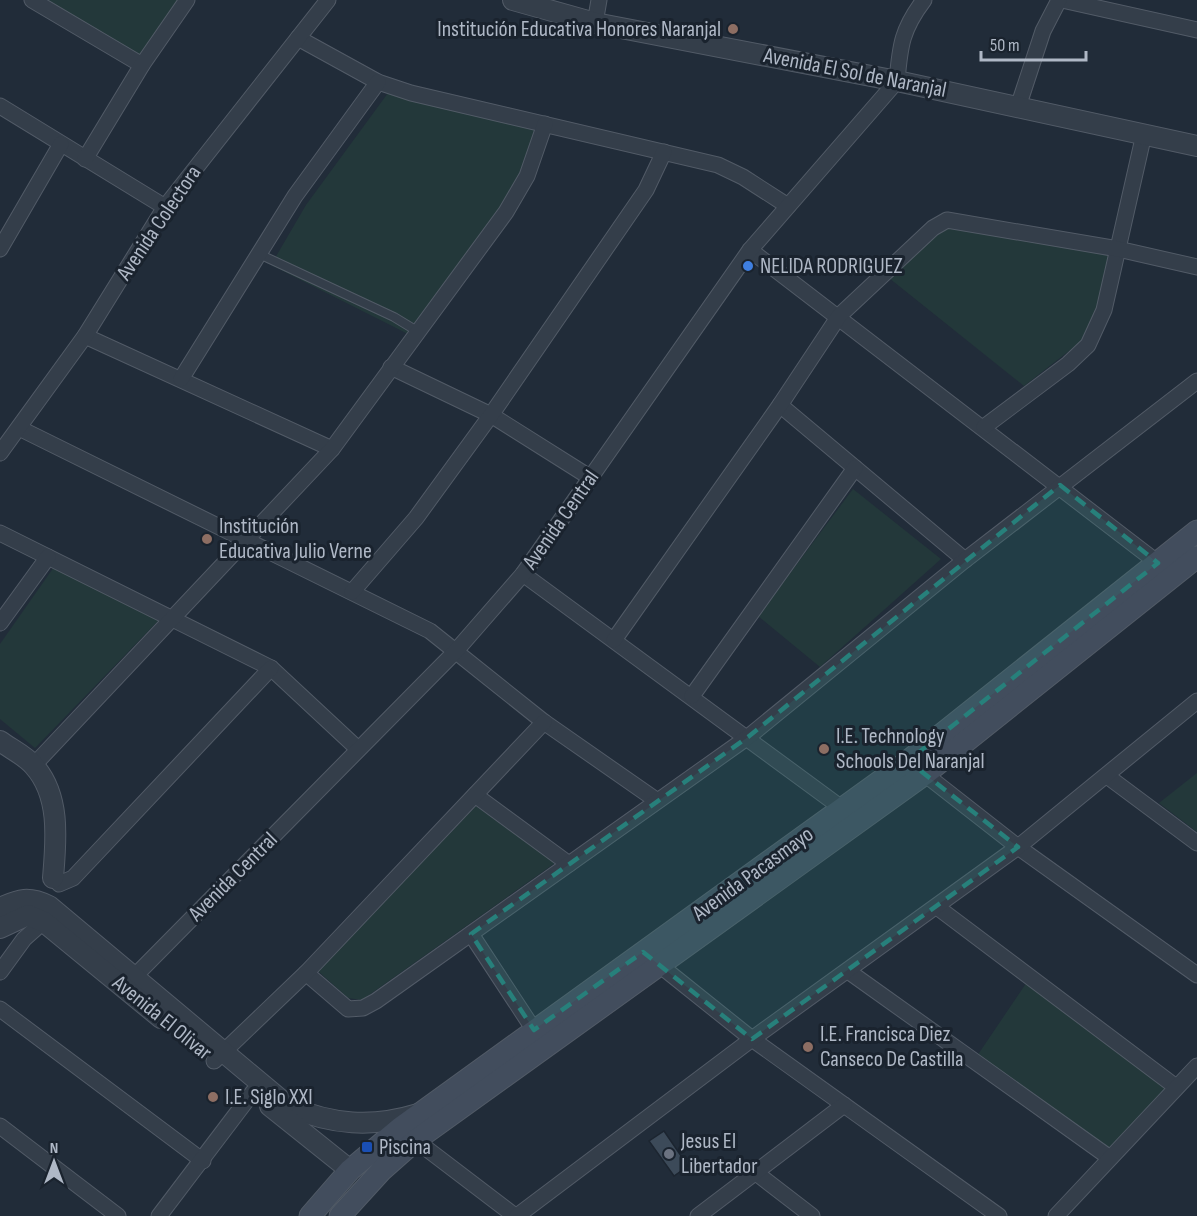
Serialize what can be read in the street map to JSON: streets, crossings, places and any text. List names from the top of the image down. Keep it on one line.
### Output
{"streets":{"main road":["Avenida Pacasmayo"],"street":["Avenida El Sol de Naranjal","Avenida Colectora","Avenida Central","Avenida El Olivar"]},"crossings":[["Avenida El Sol de Naranjal","Avenida Central"],["Avenida Central","Avenida El Olivar"],["Avenida Pacasmayo","Avenida El Olivar"]],"places":{"other":["Institución Educativa Honores Naranjal","NELIDA RODRIGUEZ","Institución Educativa Julio Verne","I.E. Technology Schools Del Naranjal","I.E. Francisca Diez Canseco De Castilla","I.E. Siglo XXI","Jesus El Libertador"],"transit":["Piscina"]},"scale_bar":"50 m","north":"top"}
